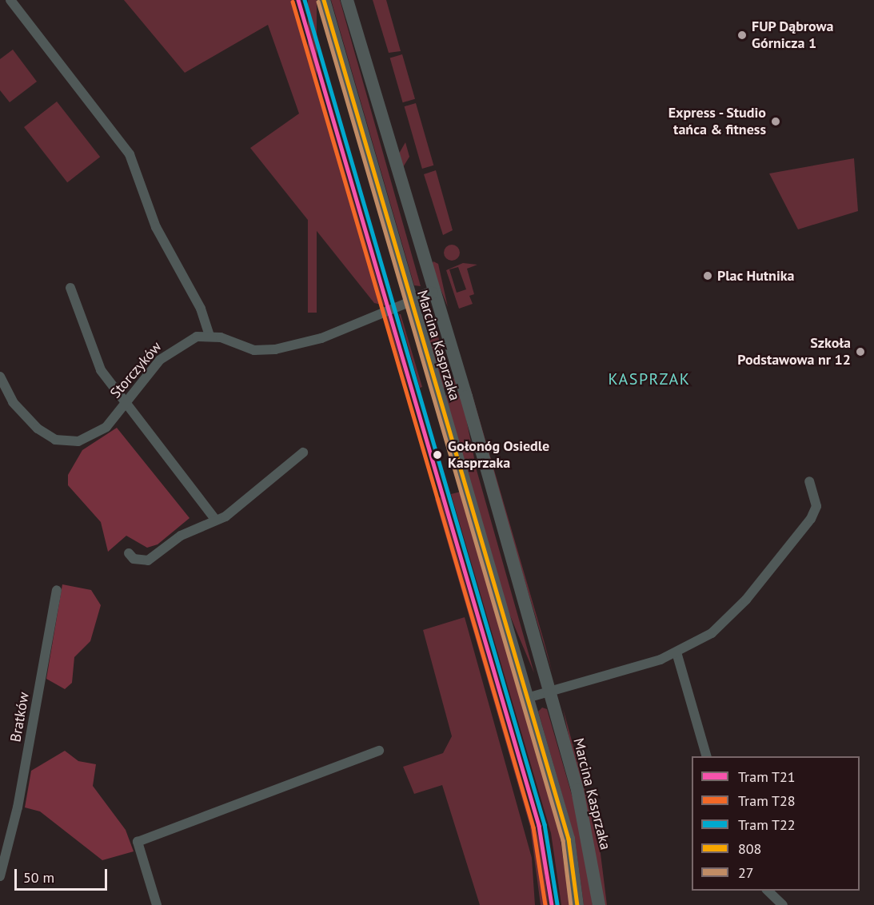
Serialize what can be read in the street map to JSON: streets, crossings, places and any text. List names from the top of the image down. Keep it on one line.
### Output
{"streets":{"street":["Marcina Kasprzaka","Storczyków","Bratków"]},"districts":["KASPRZAK"],"places":["FUP Dąbrowa Górnicza 1","Express - Studio tańca & fitness","Plac Hutnika","Szkoła Podstawowa nr 12","Gołonóg Osiedle Kasprzaka"],"lines":["tram line T21","tram line T22","transit line 808","tram line T28","transit line 27"],"legend":["Tram T21","Tram T28","Tram T22","808","27"],"scale_bar":"50 m"}
